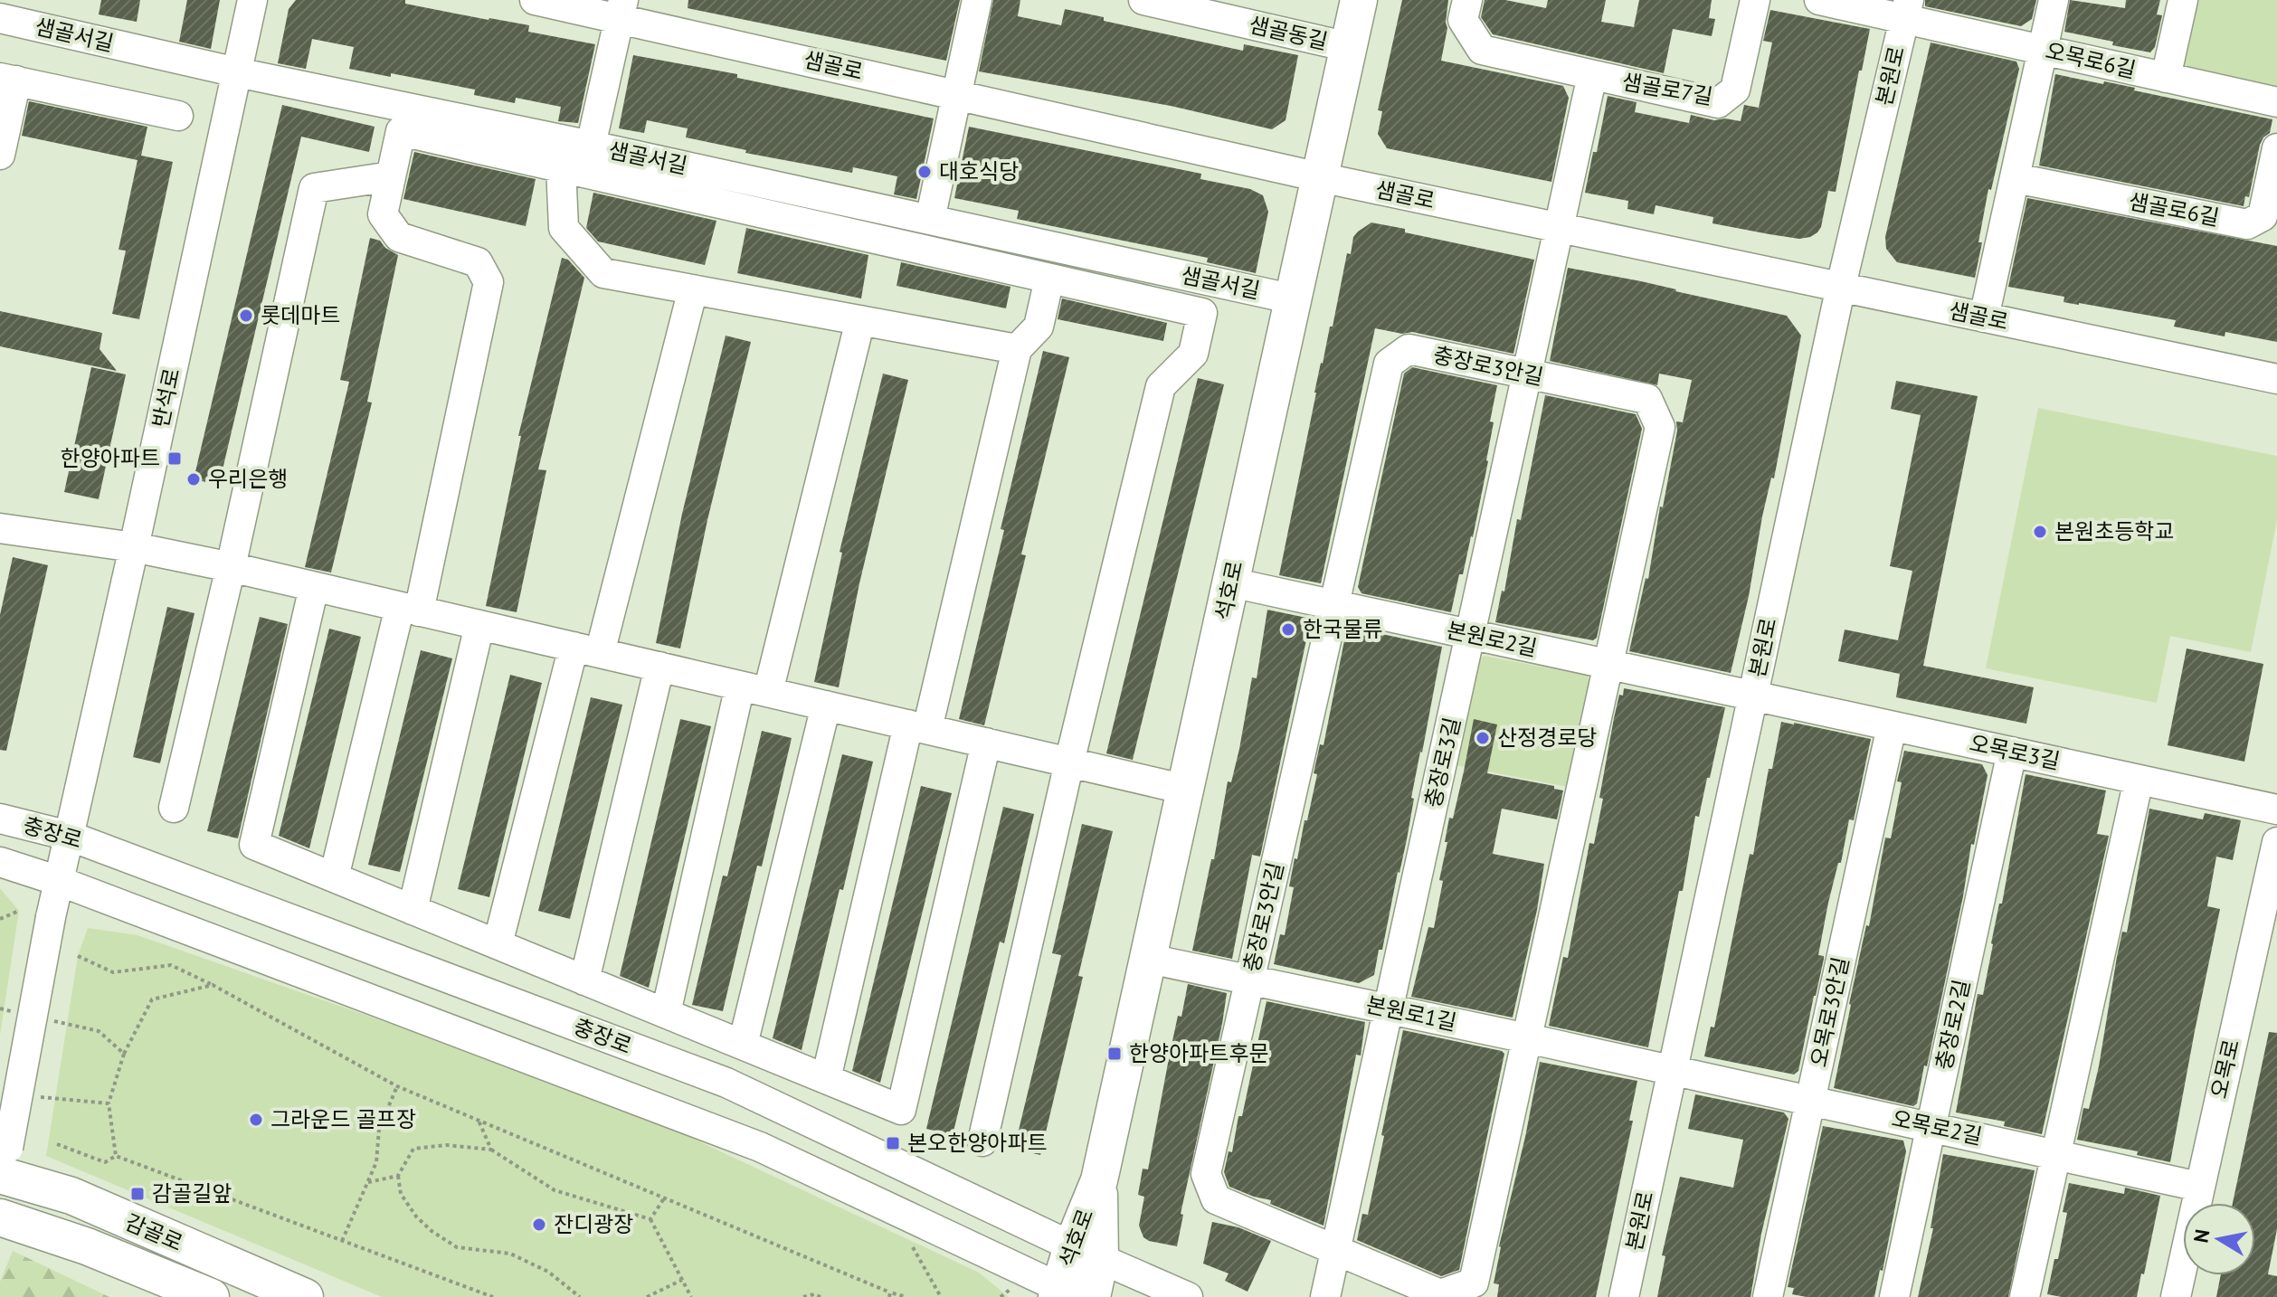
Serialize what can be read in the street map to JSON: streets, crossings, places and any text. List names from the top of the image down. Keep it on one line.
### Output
{"streets":{"main road":["석호로","감골로"],"street":["샘골동길","샘골서길","오목로6길","샘골로","본원로","샘골로7길","샘골로6길","충장로3안길","반석로","본원로2길","오목로3길","충장로3길","충장로","오목로3안길","본원로1길","충장로2길","오목로","오목로2길"]},"crossings":[["샘골동길","석호로"],["샘골서길","반석로"],["샘골서길","석호로"],["오목로6길","본원로"],["샘골로","본원로"],["샘골로","샘골로7길"],["샘골로","석호로"],["샘골로","충장로3길"],["본원로","본원로2길"],["본원로","오목로3길"],["본원로","본원로1길"],["본원로","오목로2길"],["샘골로7길","충장로3길"],["충장로3안길","본원로2길"],["충장로3안길","충장로3길"],["충장로3안길","본원로1길"],["반석로","충장로"],["반석로","감골로"],["석호로","본원로2길"],["석호로","충장로"],["석호로","본원로1길"],["본원로2길","오목로3길"],["본원로2길","충장로3길"],["오목로3길","오목로3안길"],["오목로3길","충장로2길"],["충장로3길","본원로1길"],["오목로3안길","오목로2길"],["본원로1길","오목로2길"],["충장로2길","오목로2길"],["오목로","오목로2길"]],"places":{"other":["대호식당","롯데마트","우리은행","본원초등학교","한국물류","산정경로당","그라운드 골프장","잔디광장"],"transit":["한양아파트","한양아파트후문","본오한양아파트","감골길앞"]},"north":"left"}
